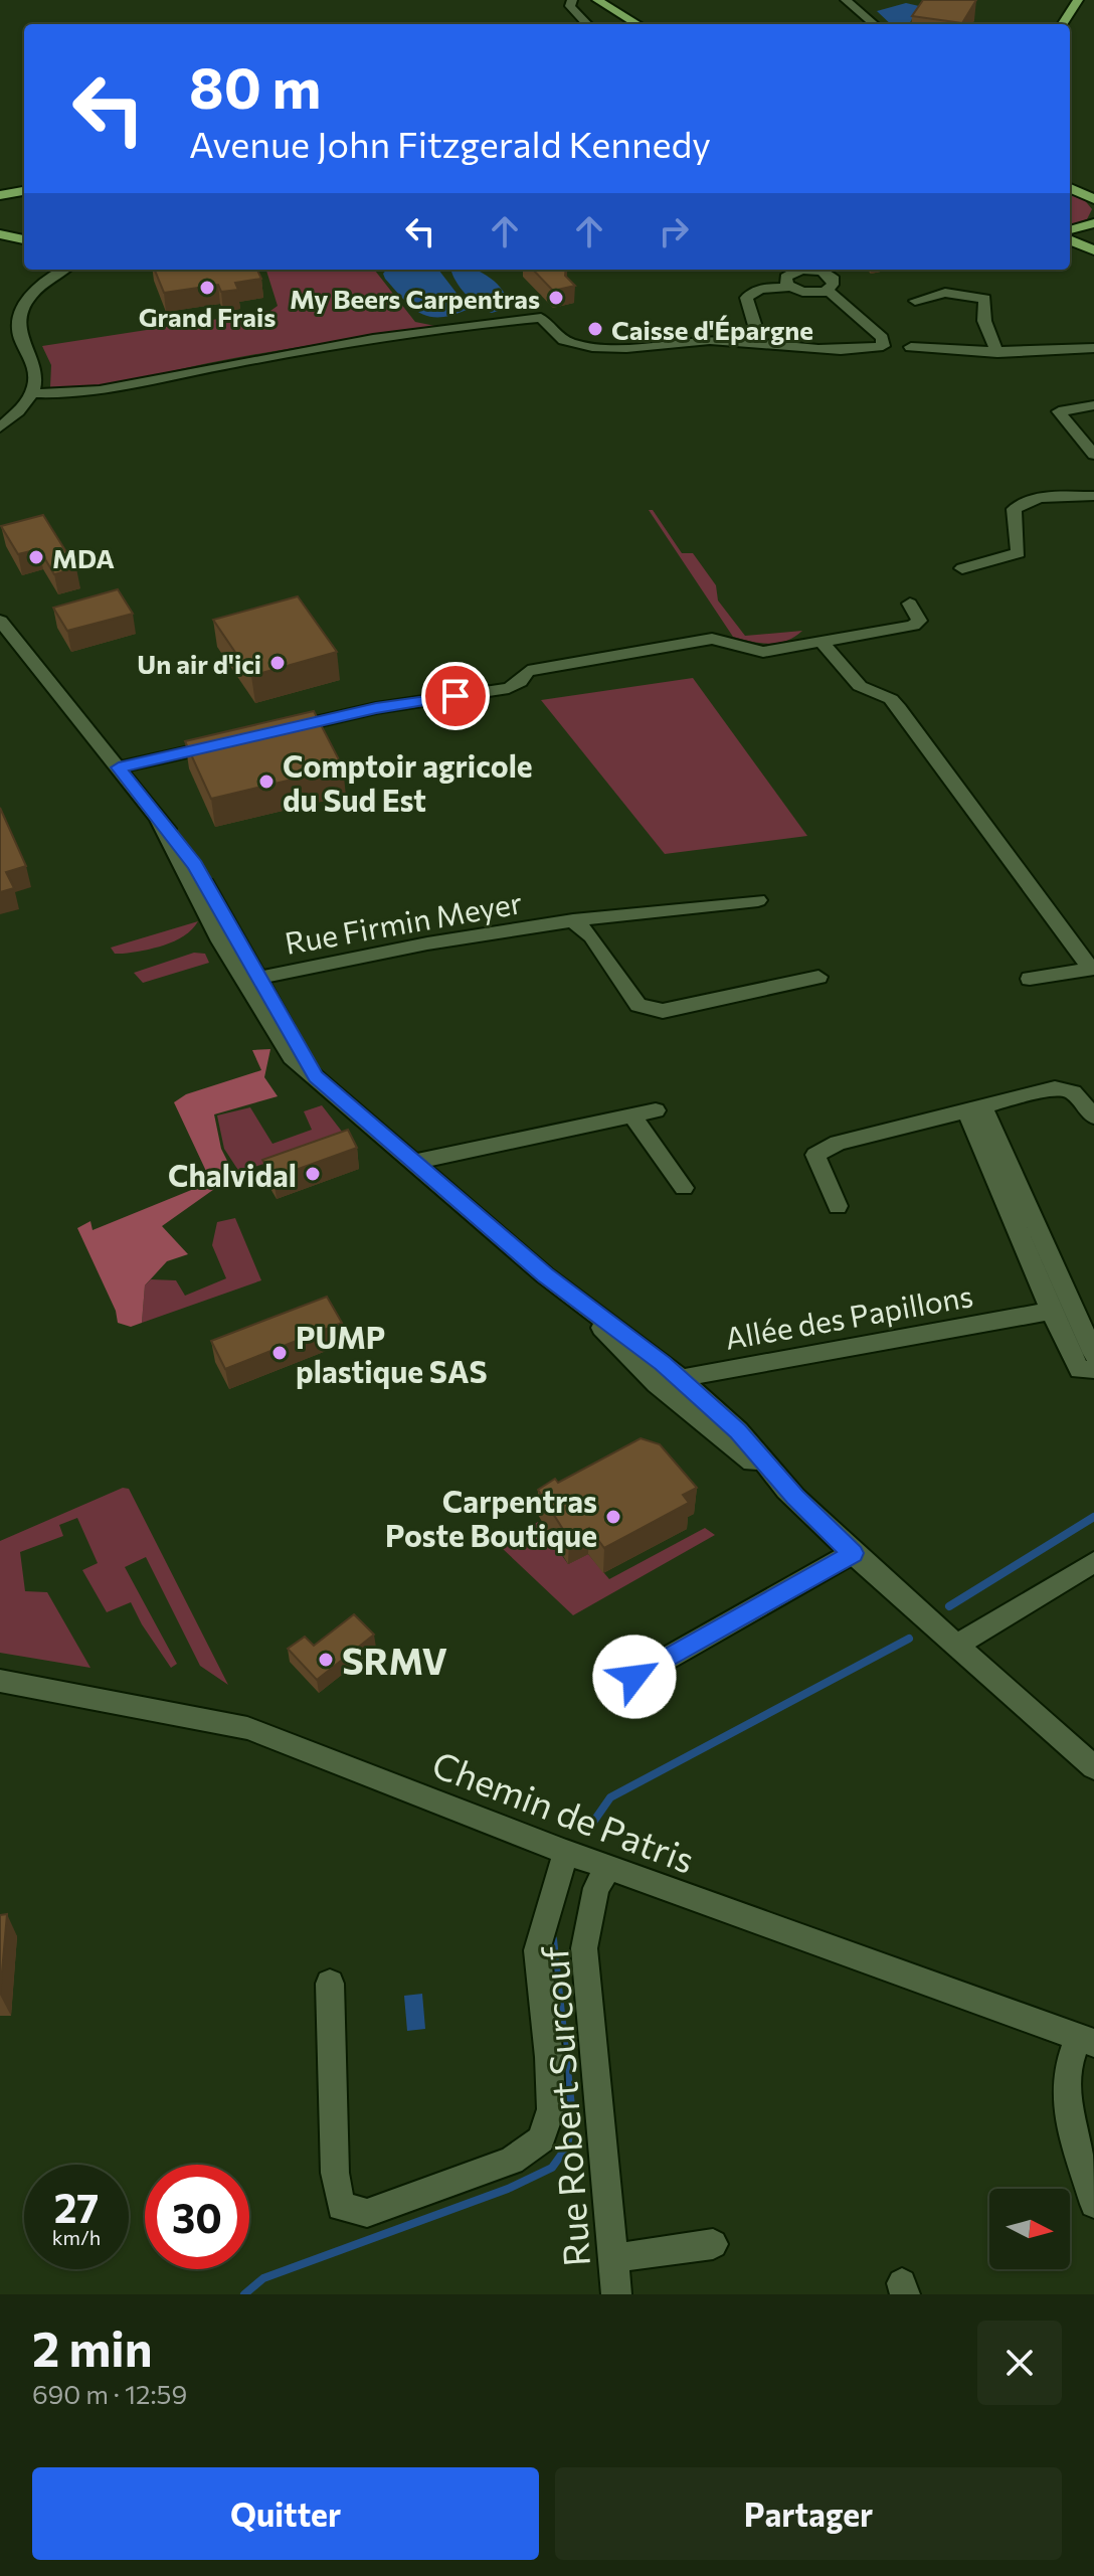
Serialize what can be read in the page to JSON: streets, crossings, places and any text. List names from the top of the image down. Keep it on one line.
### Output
{"streets":{"street":["Rue Firmin Meyer","Allée des Papillons","Chemin de Patris","Rue Robert Surcouf"]},"crossings":[["Chemin de Patris","Rue Robert Surcouf"]],"places":["Grand Frais","My Beers Carpentras","Caisse d'Épargne","MDA","Un air d'ici","Comptoir agricole du Sud Est","Chalvidal","PUMP plastique SAS","Carpentras Poste Boutique","SRMV"],"north":"right","page":{"turn":["80 m","Avenue John Fitzgerald Kennedy"],"speed":"27 km/h","limit":"30","heading":["2 min","690 m · 12:59"],"buttons":["Quitter","Partager"]}}
